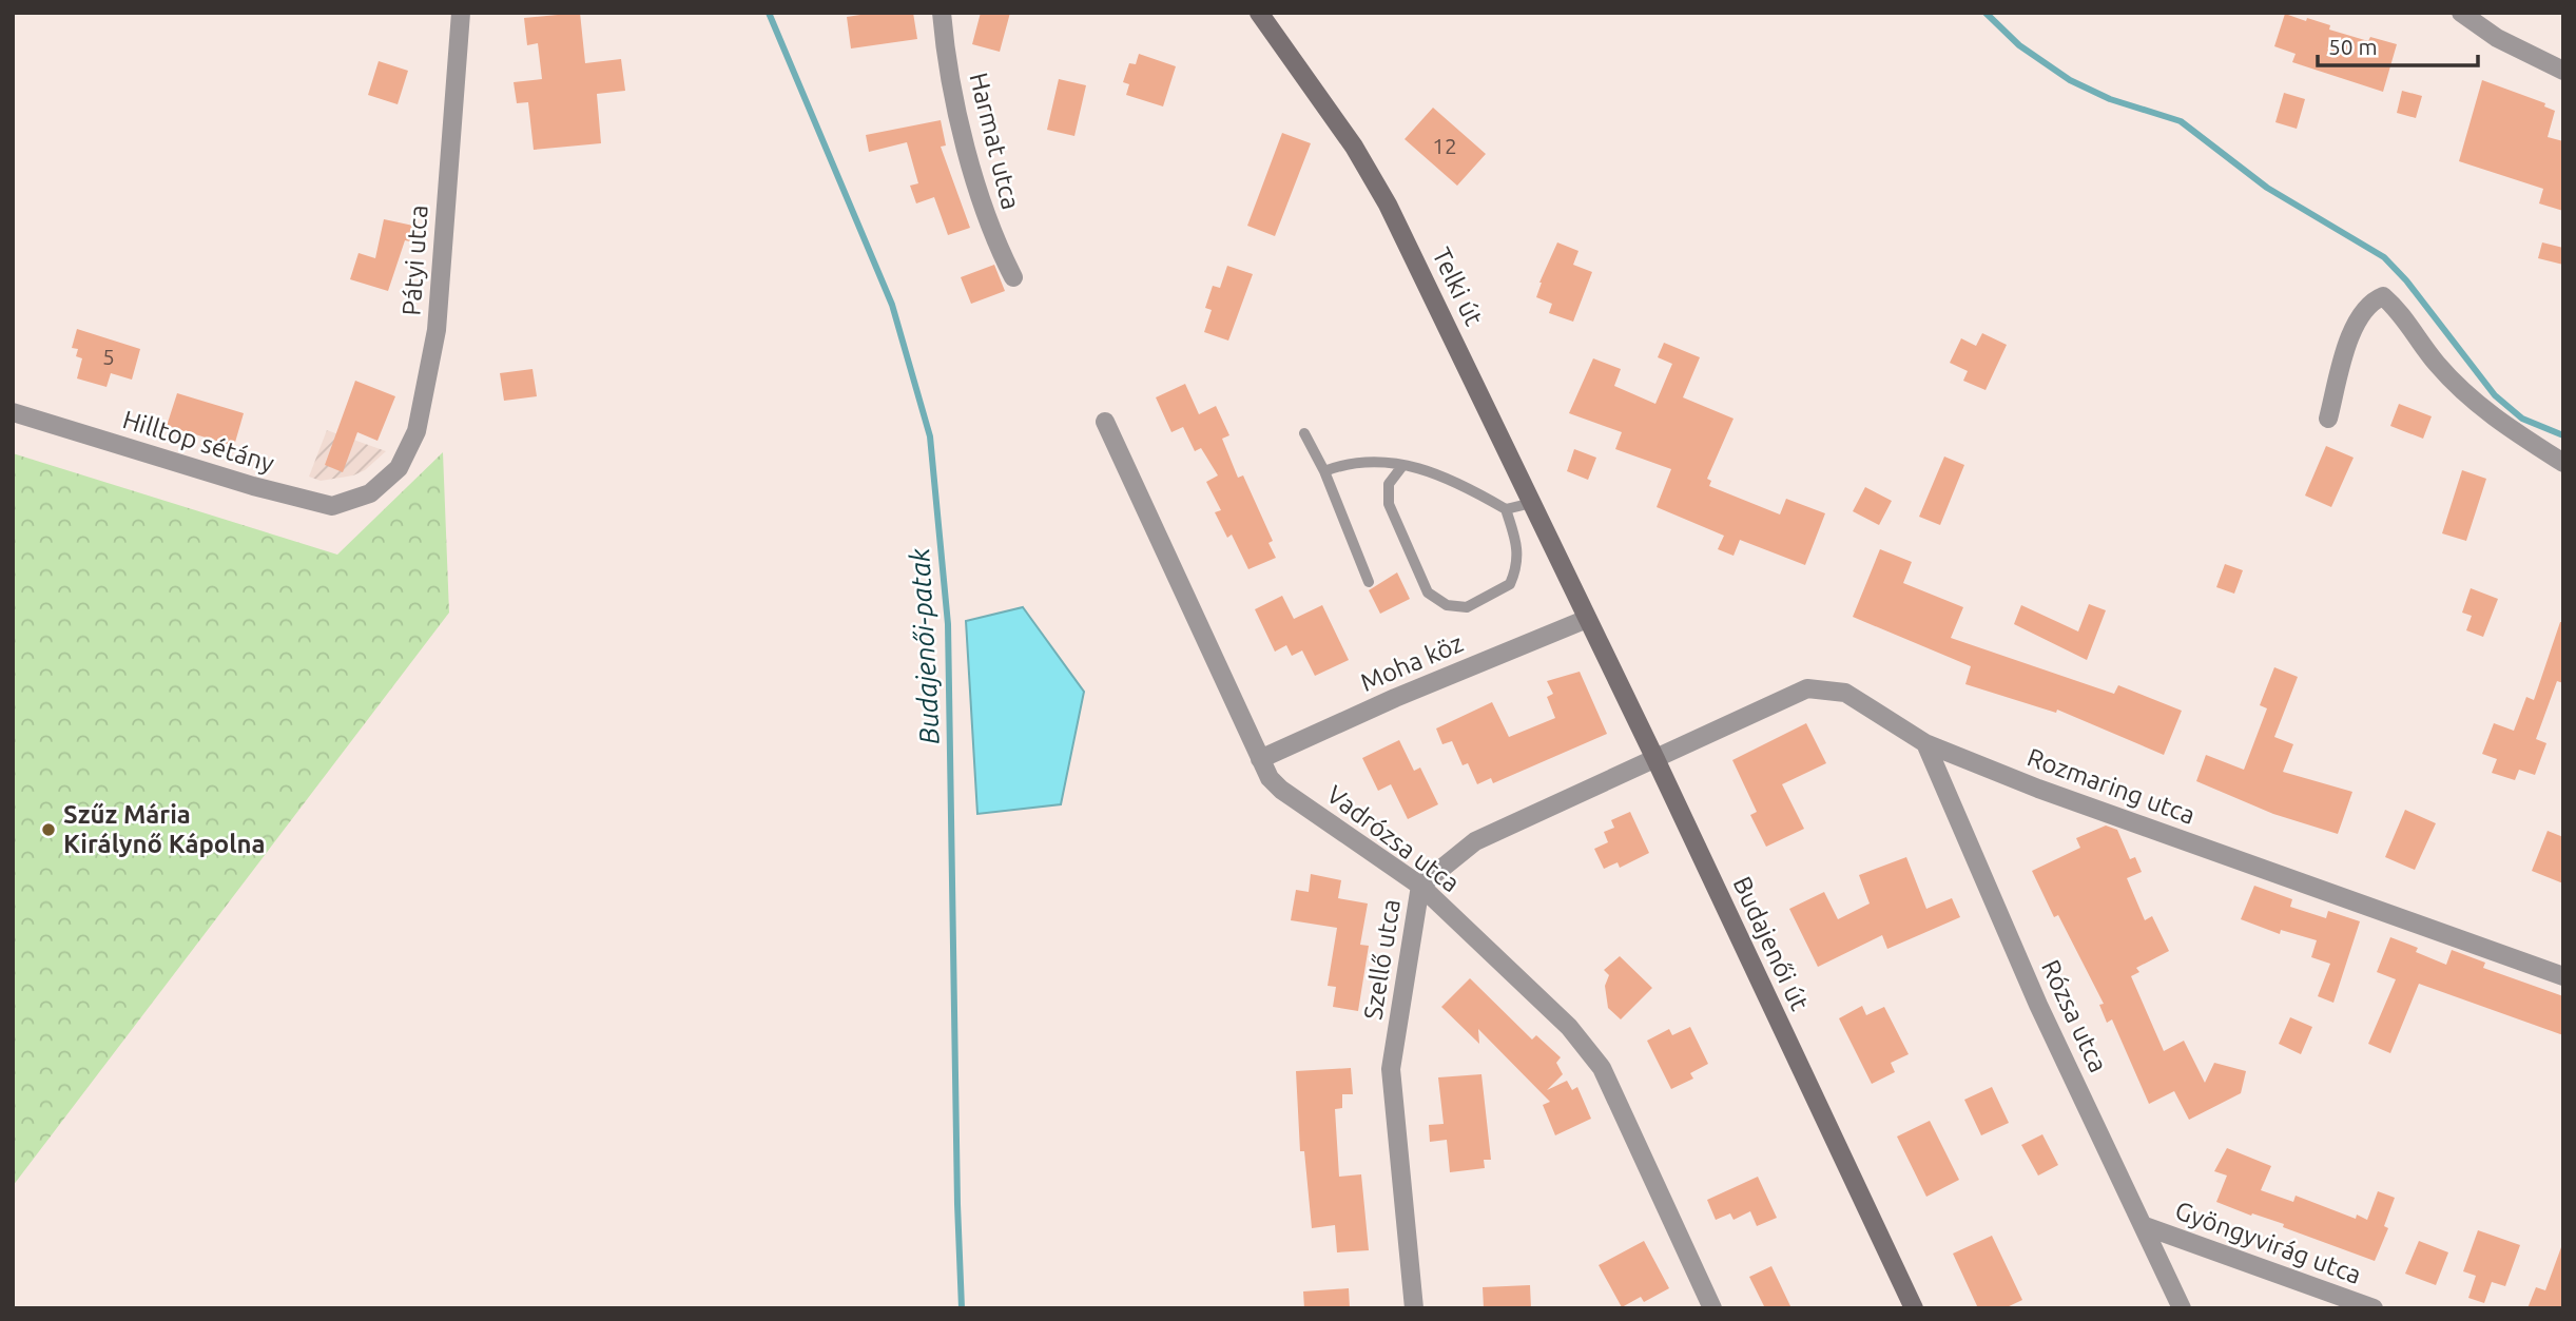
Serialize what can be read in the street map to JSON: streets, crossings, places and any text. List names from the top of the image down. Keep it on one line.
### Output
{"streets":{"main road":["Telki út","Budajenői út"],"street":["Harmat utca","Pátyi utca","Hilltop sétány","Moha köz","Rozmaring utca","Vadrózsa utca","Szellő utca","Rózsa utca","Gyöngyvirág utca"]},"crossings":[["Pátyi utca","Hilltop sétány"],["Telki út","Budajenői út"],["Moha köz","Vadrózsa utca"],["Moha köz","Budajenői út"],["Rozmaring utca","Budajenői út"],["Rozmaring utca","Szellő utca"],["Rozmaring utca","Rózsa utca"],["Vadrózsa utca","Szellő utca"],["Budajenői út","Szellő utca"],["Rózsa utca","Gyöngyvirág utca"]],"water":["Budajenői-patak"],"places":["Szűz Mária Királynő Kápolna"],"house_numbers":["12","5"],"scale_bar":"50 m"}
